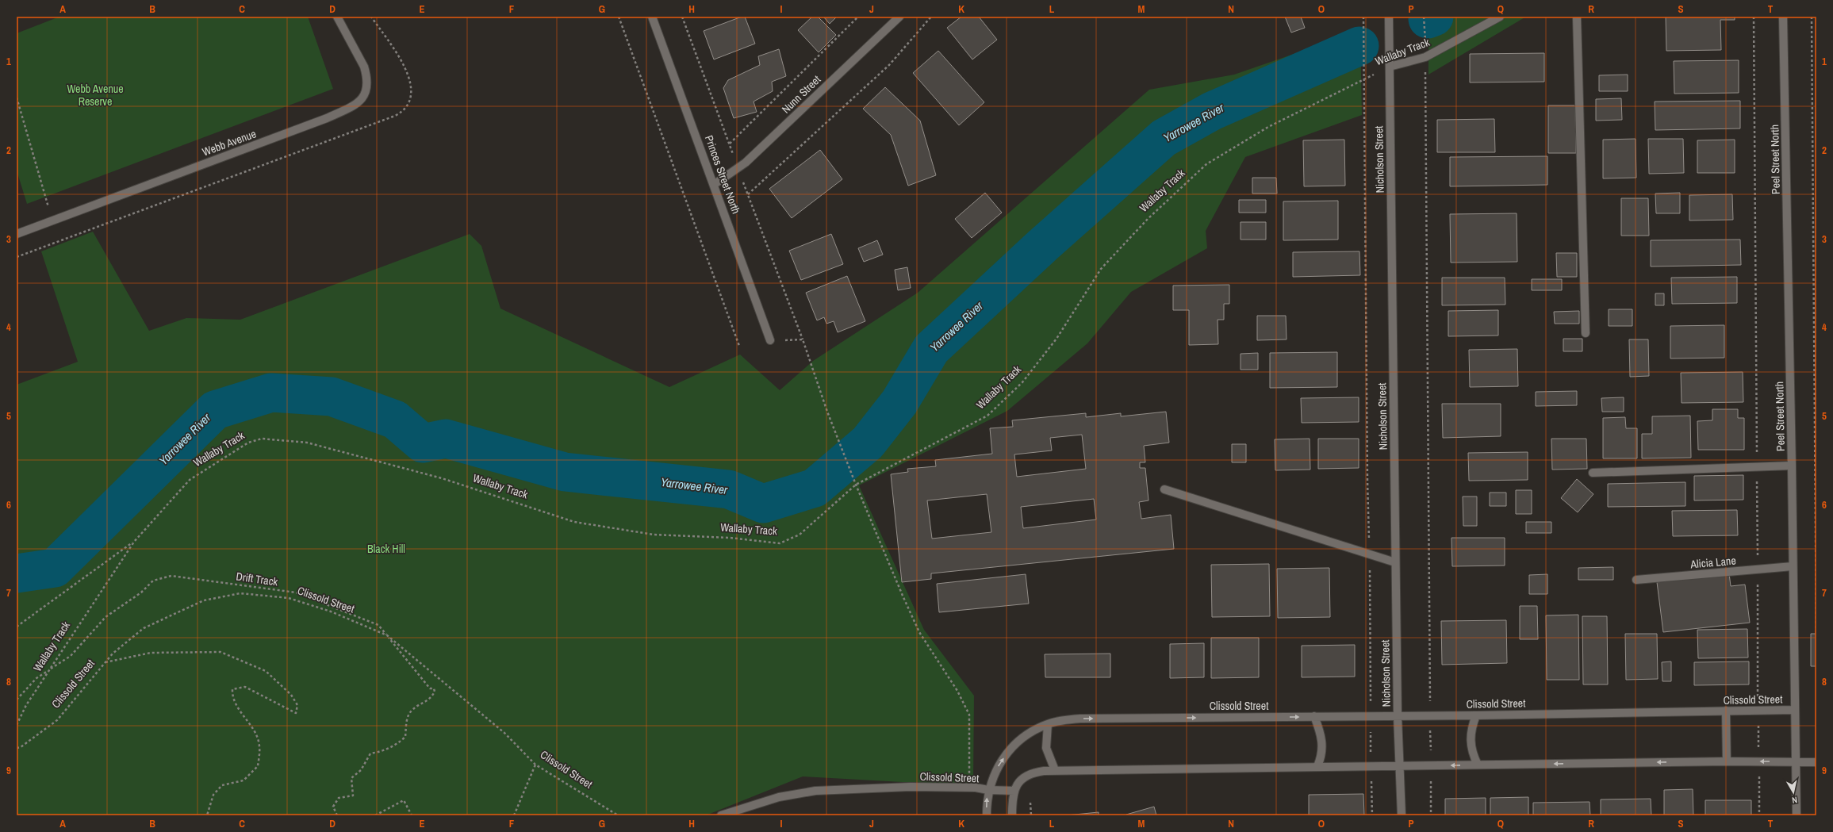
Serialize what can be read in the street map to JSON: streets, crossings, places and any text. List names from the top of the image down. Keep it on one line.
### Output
{"streets":{"street":["Wallaby Track","Nunn Street","Webb Avenue","Nicholson Street","Peel Street North","Princes Street North","Alicia Lane","Clissold Street"],"path":["Drift Track"]},"crossings":[["Wallaby Track","Nicholson Street"],["Wallaby Track","Drift Track"],["Nunn Street","Princes Street North"],["Nicholson Street","Clissold Street"],["Peel Street North","Alicia Lane"],["Peel Street North","Clissold Street"],["Drift Track","Clissold Street"]],"water":["Yarrowee River"],"parks":["Webb Avenue Reserve","Black Hill"],"north":"bottom","grid":{"columns":["A","B","C","D","E","F","G","H","I","J","K","L","M","N","O","P","Q","R","S","T"],"rows":["1","2","3","4","5","6","7","8","9"]}}
